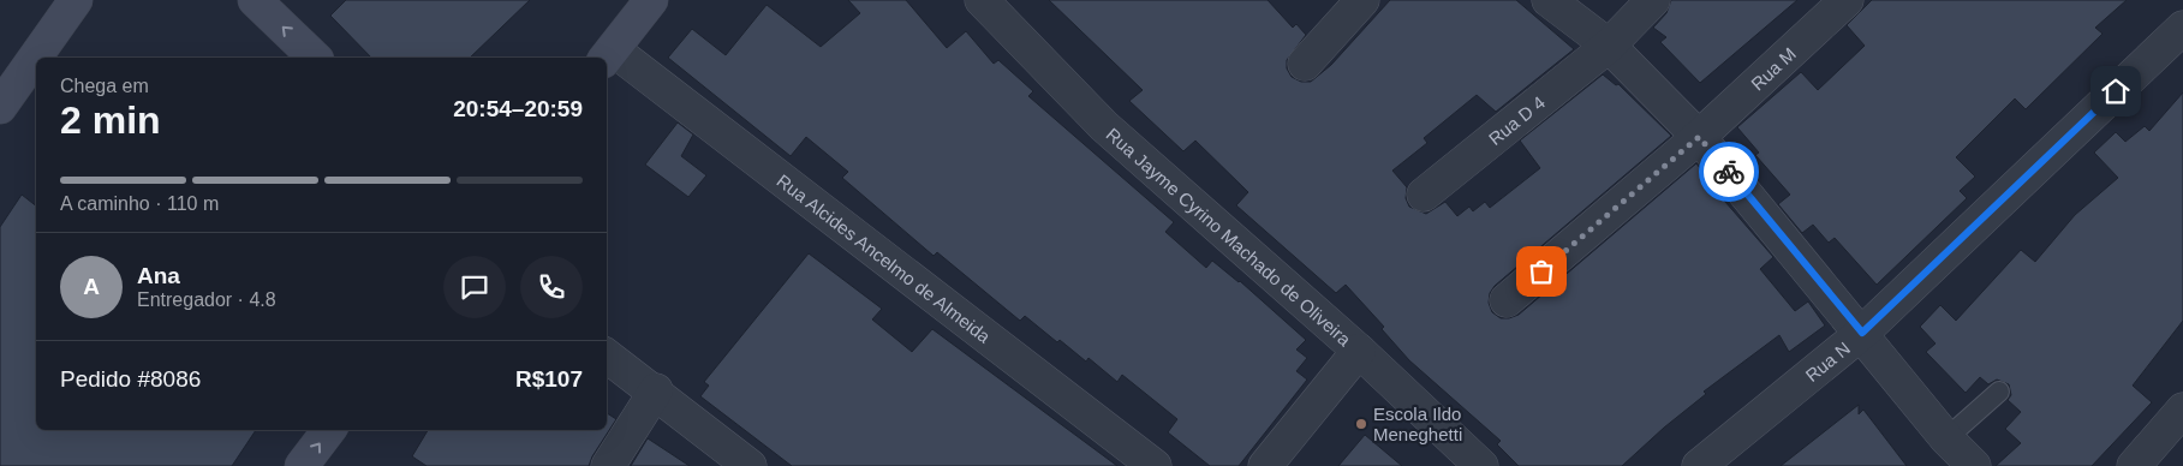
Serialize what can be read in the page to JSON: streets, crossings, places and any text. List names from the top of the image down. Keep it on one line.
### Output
{"streets":{"street":["Rua M","Rua D 4","Rua Jayme Cyrino Machado de Oliveira","Rua Alcides Ancelmo de Almeida","Rua N"]},"places":["Escola Ildo Meneghetti"],"page":{"heading":["2 min","Chega em","20:54–20:59"],"panel":["Ana","Entregador · 4.8","Pedido #8086","R$107"],"bar":"A caminho · 110 m","round":"A"}}
